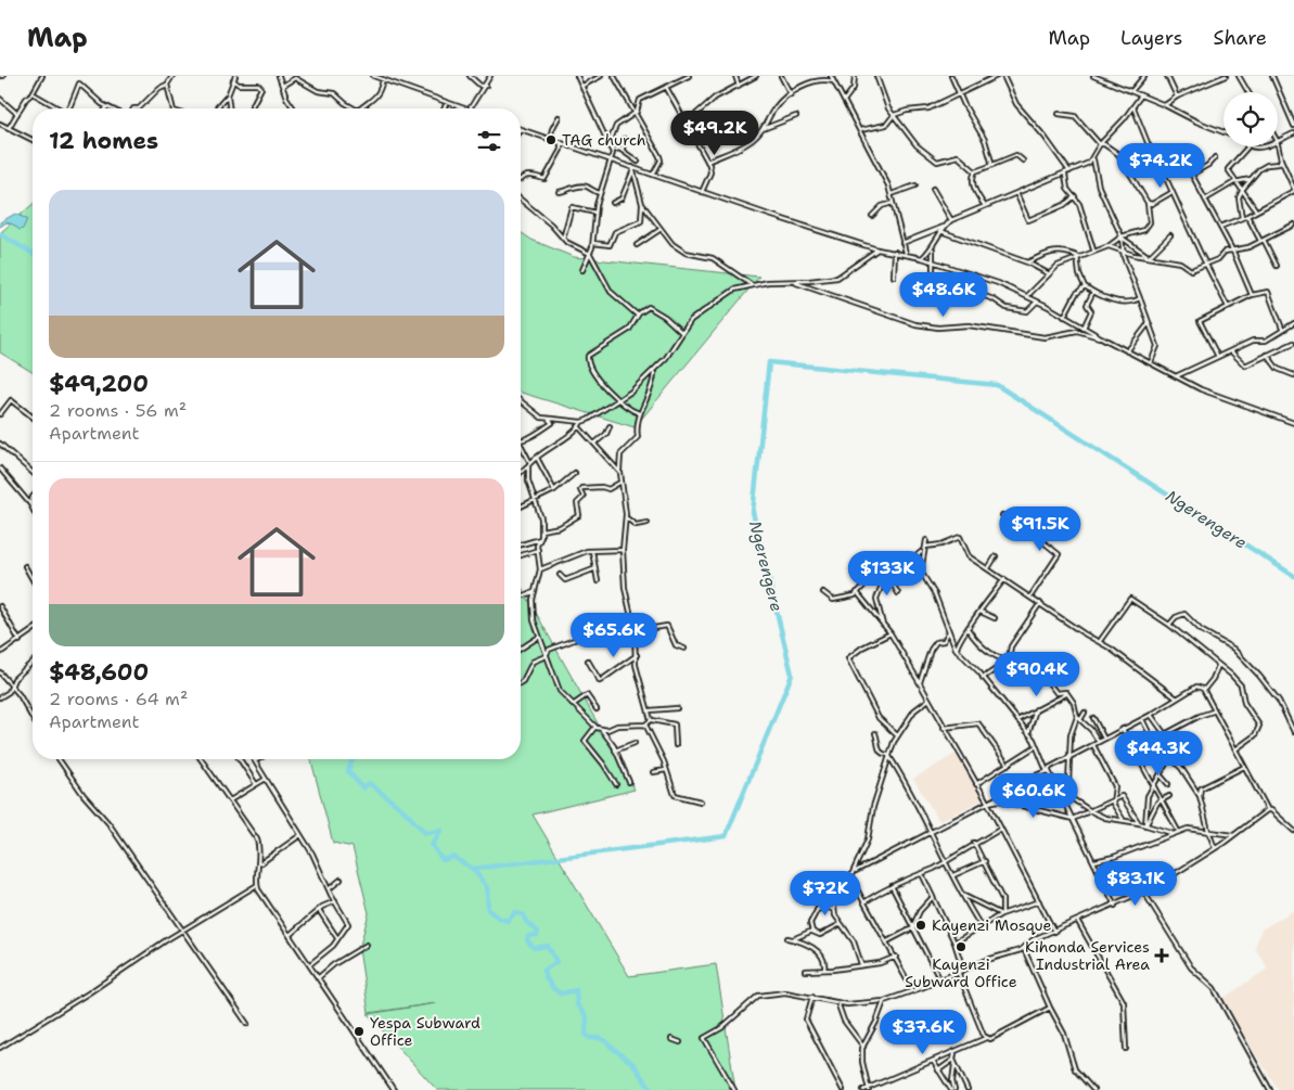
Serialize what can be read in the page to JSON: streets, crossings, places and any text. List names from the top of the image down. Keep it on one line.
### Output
{"water":["Ngerengere"],"places":{"other":["TAG church","Kayenzi Mosque","Kayenzi Subward Office","Yespa Subward Office"],"health":["Kihonda Services Industrial Area"]},"page":{"header":"Map","nav":["Map","Layers","Share"],"heading":"12 homes","price":["$49.2K","$74.2K","$48.6K","$91.5K","$133K","$65.6K","$90.4K","$44.3K","$60.6K","$83.1K","$72K","$37.6K"],"list":[{"name":"$49,200","note":"2 rooms · 56 m² · Apartment"},{"name":"$48,600","note":"2 rooms · 64 m² · Apartment"}]}}
